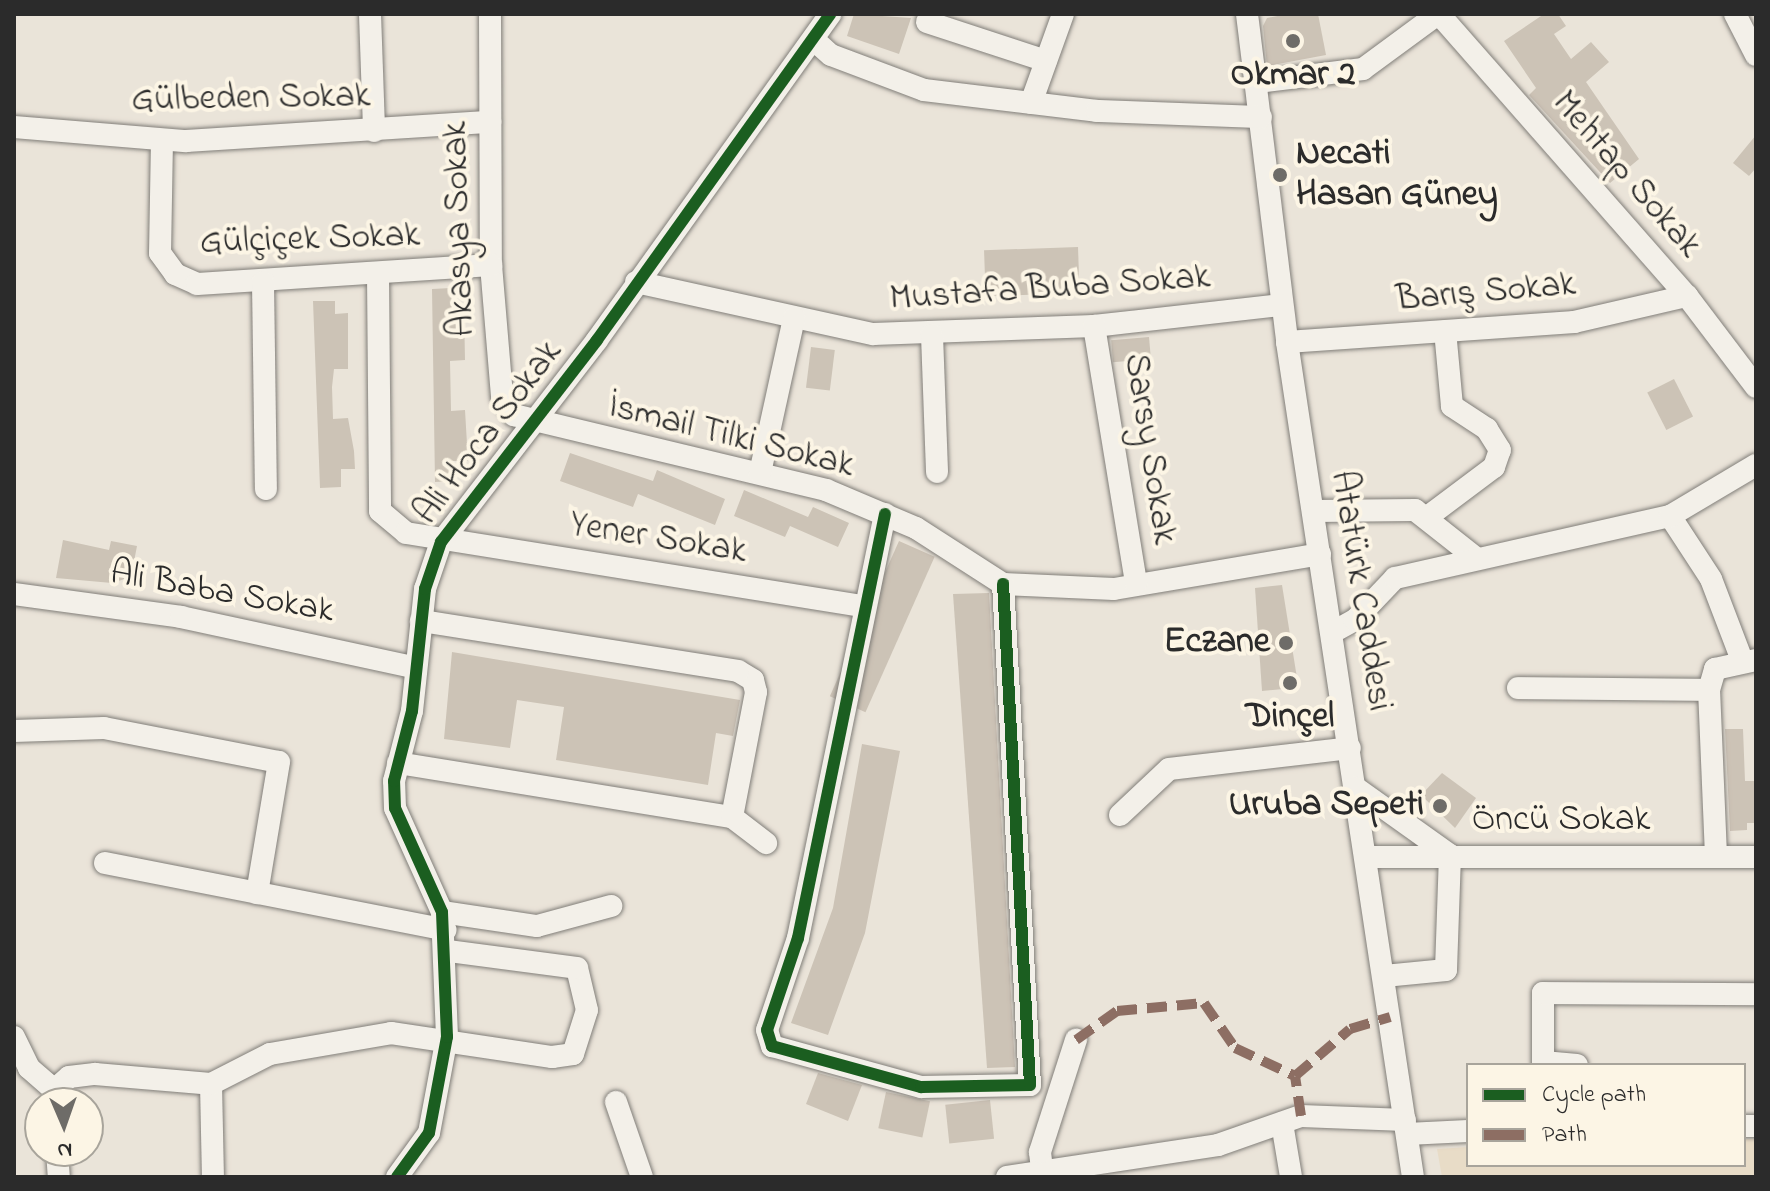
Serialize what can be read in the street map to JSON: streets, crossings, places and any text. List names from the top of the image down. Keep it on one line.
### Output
{"streets":{"street":["Gülbeden Sokak","Mehtap Sokak","Akasya Sokak","Gülçiçek Sokak","Mustafa Buba Sokak","Barış Sokak","Ali Hoca Sokak","İsmail Tilki Sokak","Sarsy Sokak","Yener Sokak","Atatürk Caddesi","Ali Baba Sokak","Öncü Sokak"]},"crossings":[["Gülbeden Sokak","Akasya Sokak"],["Gülbeden Sokak","Gülçiçek Sokak"],["Mehtap Sokak","Barış Sokak"],["Akasya Sokak","Gülçiçek Sokak"],["Akasya Sokak","Ali Hoca Sokak"],["Akasya Sokak","İsmail Tilki Sokak"],["Gülçiçek Sokak","Yener Sokak"],["Mustafa Buba Sokak","Ali Hoca Sokak"],["Mustafa Buba Sokak","Sarsy Sokak"],["Mustafa Buba Sokak","Atatürk Caddesi"],["Barış Sokak","Atatürk Caddesi"],["Ali Hoca Sokak","İsmail Tilki Sokak"],["Ali Hoca Sokak","Yener Sokak"],["Ali Hoca Sokak","Ali Baba Sokak"],["İsmail Tilki Sokak","Sarsy Sokak"],["İsmail Tilki Sokak","Atatürk Caddesi"],["Atatürk Caddesi","Öncü Sokak"]],"places":["Okmar 2","Necati Hasan Güney","Eczane","Dinçel","Uruba Sepeti"],"legend":["Cycle path","Path"],"north":"bottom"}
